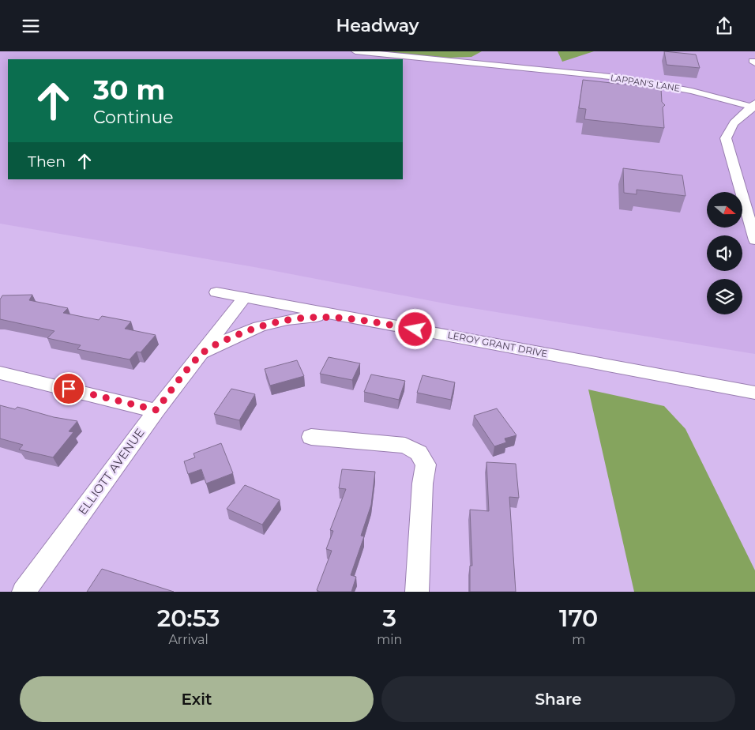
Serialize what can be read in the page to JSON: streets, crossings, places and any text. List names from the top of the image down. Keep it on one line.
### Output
{"streets":{"street":["LAPPAN'S LANE","LEROY GRANT DRIVE","ELLIOTT AVENUE"]},"crossings":[["LEROY GRANT DRIVE","ELLIOTT AVENUE"]],"north":"right","page":{"header":"Headway","turn":["30 m","Continue"],"then":"Then","eta":["20:53","Arrival","3","min","170","m"],"buttons":["Exit","Share"]}}
